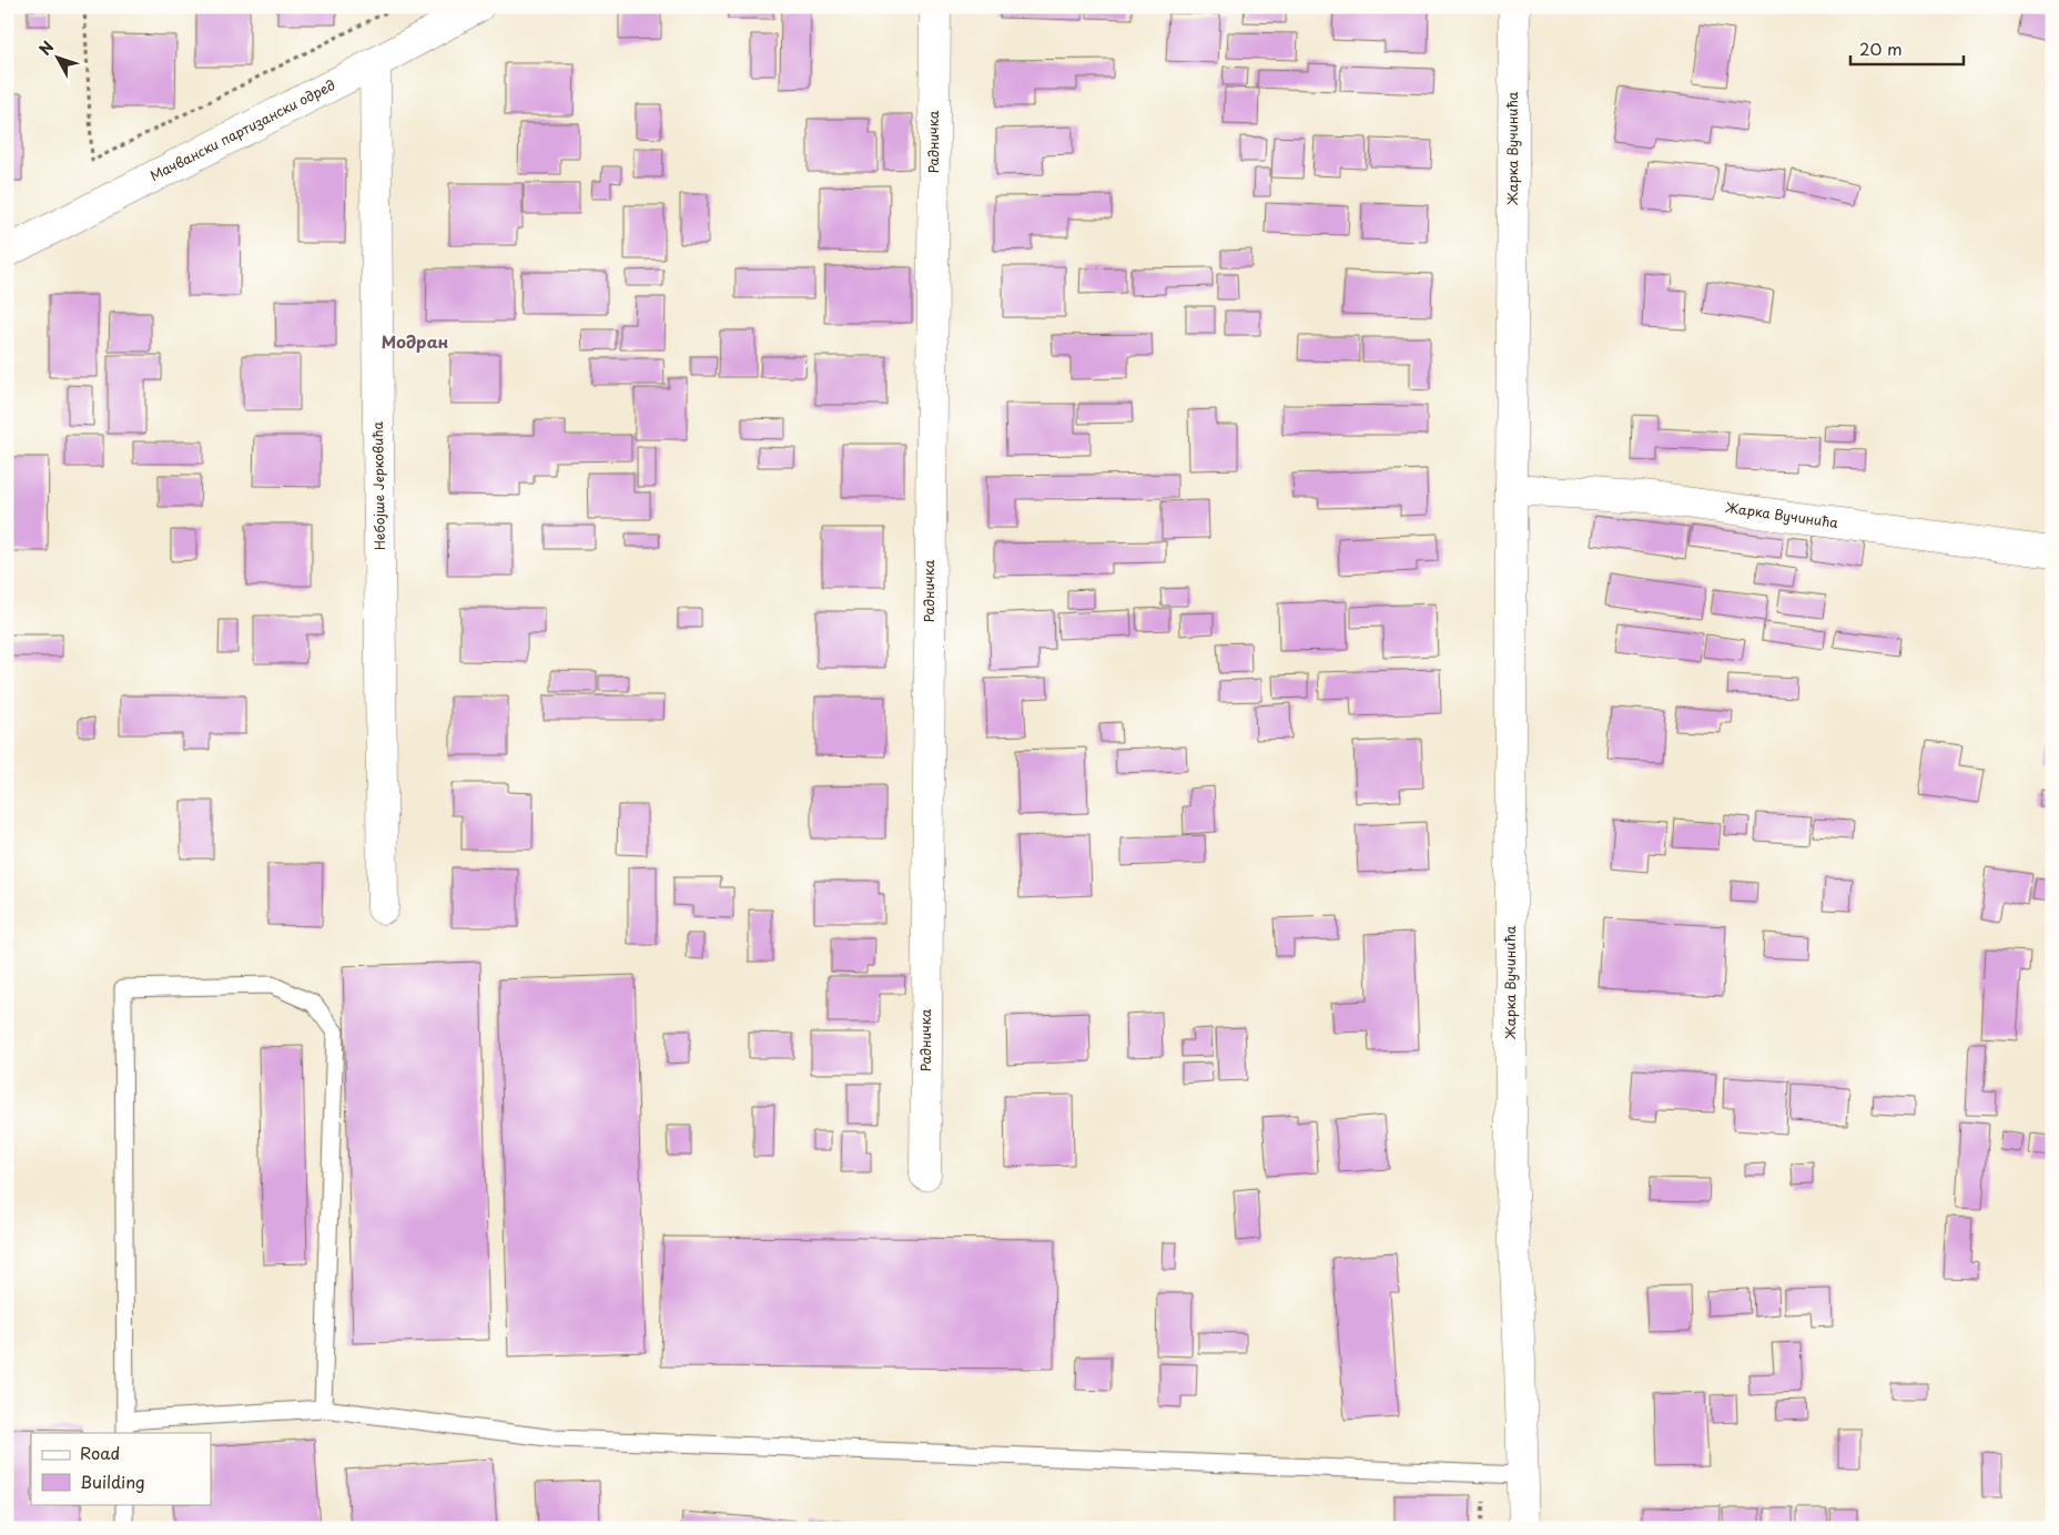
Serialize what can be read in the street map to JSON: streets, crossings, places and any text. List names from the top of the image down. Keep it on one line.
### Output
{"streets":{"street":["Мачвански партизански одред","Радничка","Жарка Вучинића","Небојше Јерковића"]},"crossings":[["Мачвански партизански одред","Небојше Јерковића"]],"districts":["Модран"],"legend":["Road","Building"],"scale_bar":"20 m","north":"top left"}
